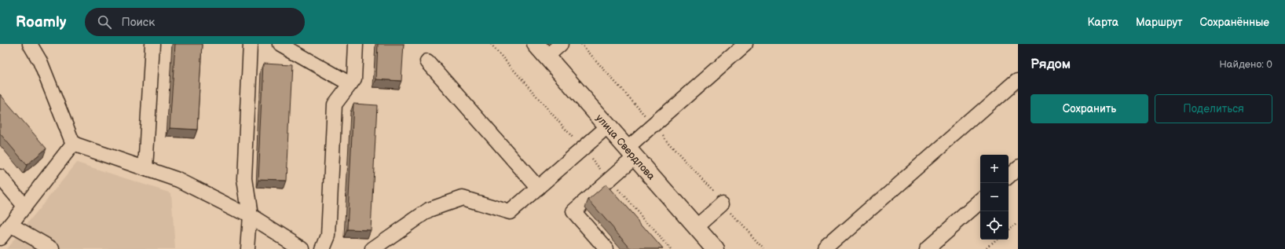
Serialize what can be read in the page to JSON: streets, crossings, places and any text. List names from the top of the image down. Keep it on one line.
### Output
{"streets":{"main road":["улица Свердлова"]},"page":{"header":"Roamly","search":"Поиск","nav":["Карта","Маршрут","Сохранённые"],"heading":["Рядом","Найдено: 0"],"buttons":["Сохранить","Поделиться"],"map_buttons":["+","−"]}}
